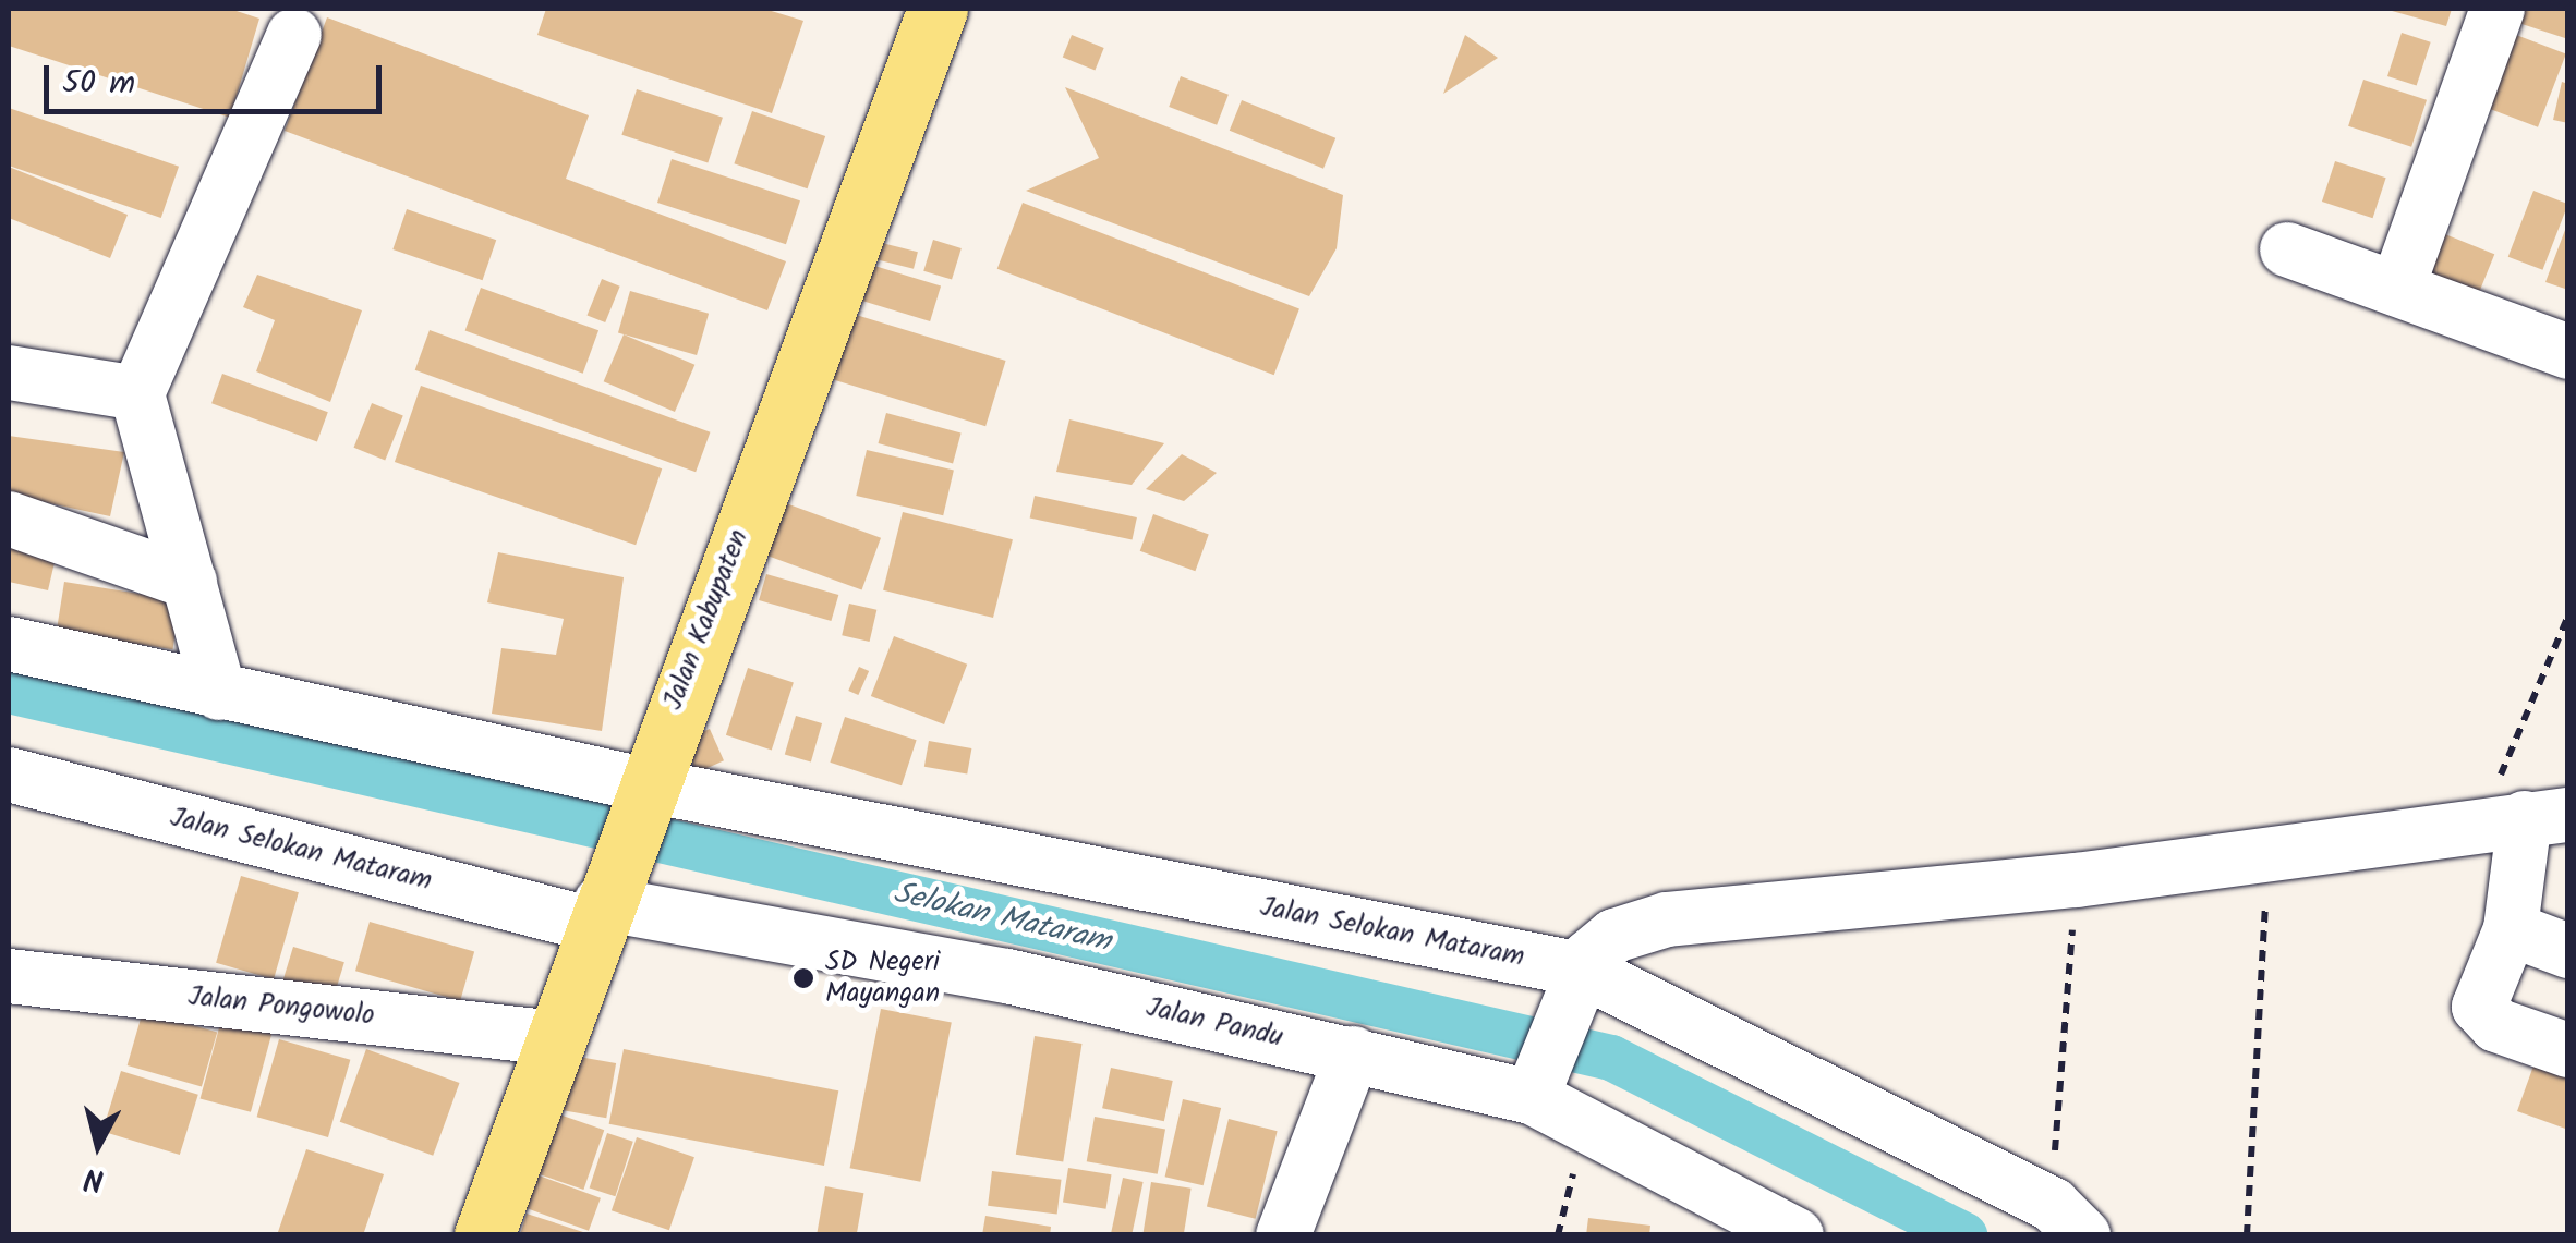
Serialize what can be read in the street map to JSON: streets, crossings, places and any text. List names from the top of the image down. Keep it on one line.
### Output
{"streets":{"main road":["Jalan Kabupaten"],"street":["Jalan Selokan Mataram","Jalan Pongowolo","Jalan Pandu"]},"crossings":[["Jalan Kabupaten","Jalan Selokan Mataram"],["Jalan Kabupaten","Jalan Pongowolo"],["Jalan Kabupaten","Jalan Pandu"],["Jalan Selokan Mataram","Jalan Pandu"]],"water":["Selokan Mataram"],"places":["SD Negeri Mayangan"],"scale_bar":"50 m","north":"bottom"}
